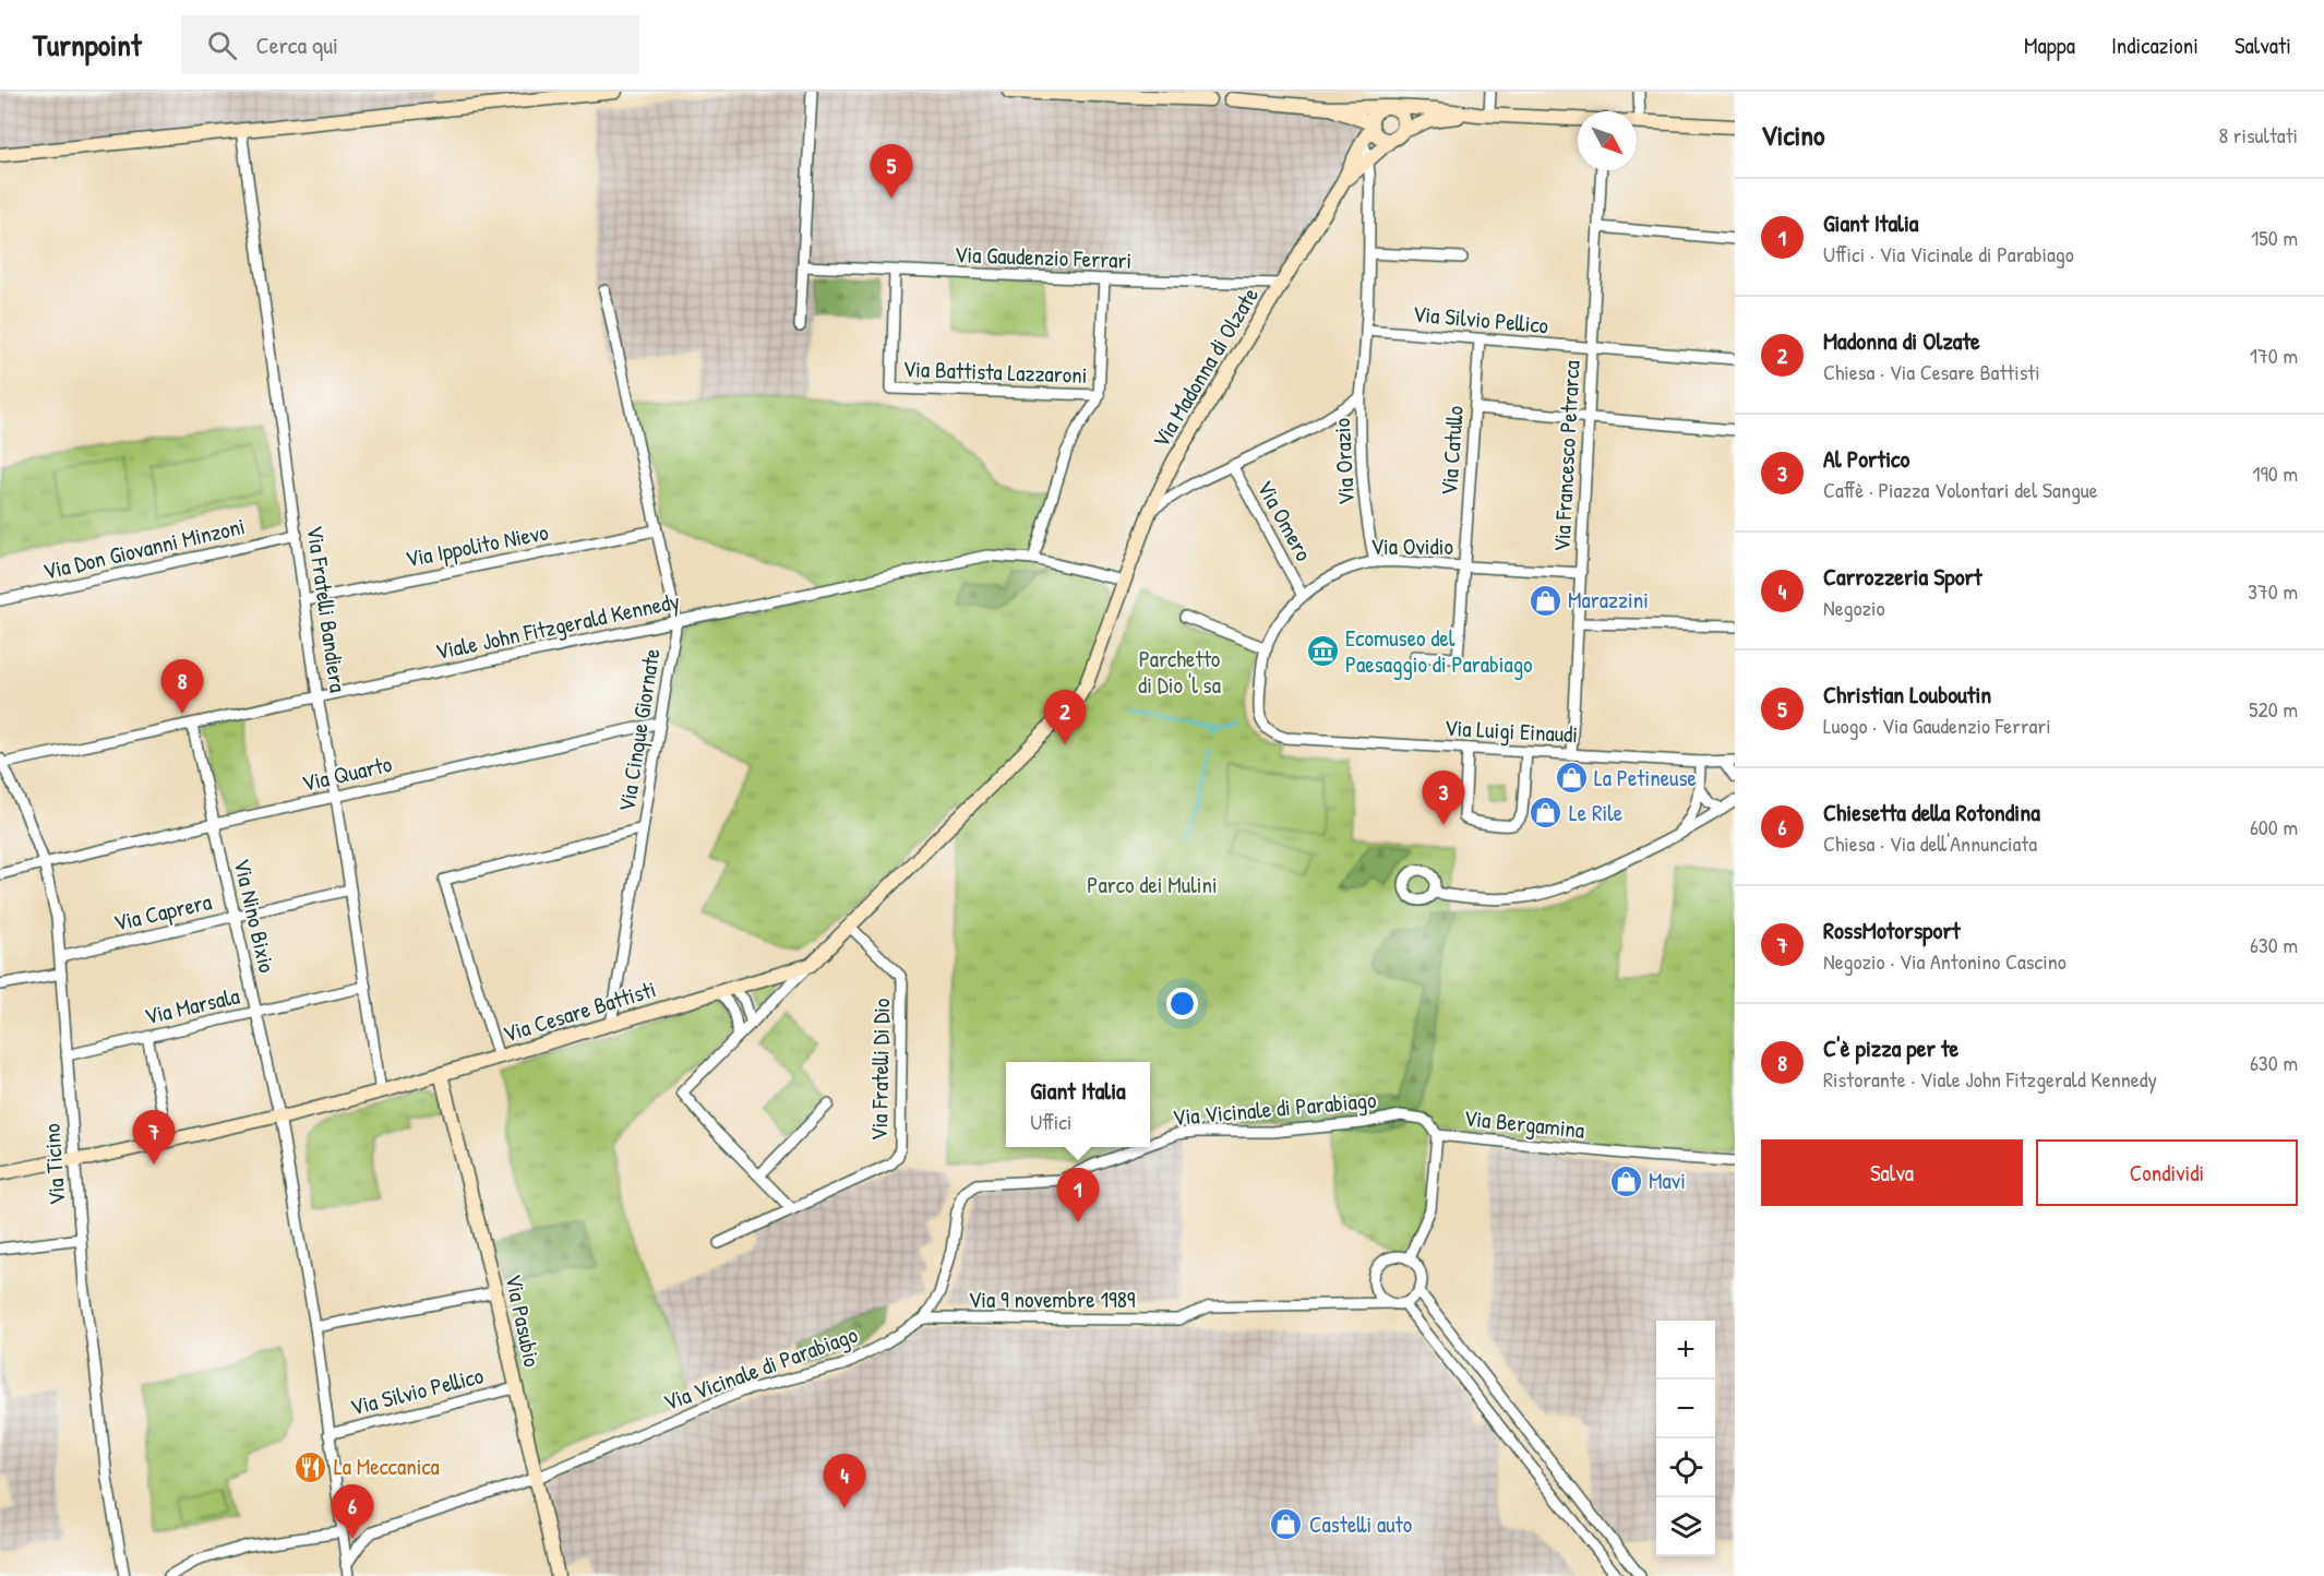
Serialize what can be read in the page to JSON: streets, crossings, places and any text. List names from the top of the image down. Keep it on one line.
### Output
{"streets":{"street":["Via Gaudenzio Ferrari","Via Silvio Pellico","Via Madonna di Olzate","Via Battista Lazzaroni","Via Catullo","Via Francesco Petrarca","Via Orazio","Via Omero","Via Ippolito Nievo","Via Ovidio","Via Don Giovanni Minzoni","Via Fratelli Bandiera","Viale John Fitzgerald Kennedy","Via Cinque Giornate","Via Luigi Einaudi","Via Quarto","Via Caprera","Via Nino Bixio","Via Marsala","Via Cesare Battisti","Via Fratelli Di Dio","Via Vicinale di Parabiago","Via Bergamina","Via Ticino","Via 9 novembre 1989","Via Pasubio"]},"crossings":[["Via Gaudenzio Ferrari","Via Madonna di Olzate"],["Via Gaudenzio Ferrari","Via Battista Lazzaroni"],["Via Silvio Pellico","Via Catullo"],["Via Silvio Pellico","Via Francesco Petrarca"],["Via Silvio Pellico","Via Orazio"],["Via Silvio Pellico","Via Pasubio"],["Via Madonna di Olzate","Via Orazio"],["Via Madonna di Olzate","Viale John Fitzgerald Kennedy"],["Via Madonna di Olzate","Via Cesare Battisti"],["Via Catullo","Via Ovidio"],["Via Francesco Petrarca","Via Ovidio"],["Via Francesco Petrarca","Via Luigi Einaudi"],["Via Orazio","Via Ovidio"],["Via Omero","Via Ovidio"],["Via Ippolito Nievo","Via Fratelli Bandiera"],["Via Ippolito Nievo","Via Cinque Giornate"],["Via Ovidio","Via Luigi Einaudi"],["Via Don Giovanni Minzoni","Via Fratelli Bandiera"],["Via Fratelli Bandiera","Viale John Fitzgerald Kennedy"],["Via Fratelli Bandiera","Via Quarto"],["Via Fratelli Bandiera","Via Caprera"],["Via Fratelli Bandiera","Via Marsala"],["Via Fratelli Bandiera","Via Cesare Battisti"],["Viale John Fitzgerald Kennedy","Via Cinque Giornate"],["Viale John Fitzgerald Kennedy","Via Nino Bixio"],["Viale John Fitzgerald Kennedy","Via Cesare Battisti"],["Viale John Fitzgerald Kennedy","Via Ticino"],["Via Cinque Giornate","Via Quarto"],["Via Cinque Giornate","Via Cesare Battisti"],["Via Quarto","Via Nino Bixio"],["Via Quarto","Via Ticino"],["Via Caprera","Via Nino Bixio"],["Via Caprera","Via Ticino"],["Via Nino Bixio","Via Marsala"],["Via Nino Bixio","Via Cesare Battisti"],["Via Marsala","Via Ticino"],["Via Cesare Battisti","Via Fratelli Di Dio"],["Via Cesare Battisti","Via Ticino"],["Via Cesare Battisti","Via Pasubio"],["Via Vicinale di Parabiago","Via Bergamina"],["Via Vicinale di Parabiago","Via 9 novembre 1989"],["Via Vicinale di Parabiago","Via Pasubio"],["Via Bergamina","Via 9 novembre 1989"]],"parks":["Parchetto di Dio 'l sa","Parco dei Mulini"],"places":{"shop":["Marazzini","La Petineuse","Le Rile","Mavi","Castelli auto"],"museum":["Ecomuseo del Paesaggio di Parabiago"],"restaurant":["La Meccanica"]},"north":"bottom right","page":{"header":"Turnpoint","search":"Cerca qui","nav":["Mappa","Indicazioni","Salvati"],"heading":["Vicino","8 risultati"],"pins":["5","8","2","3","7","1","4","6"],"list":[{"mark":"1","name":"Giant Italia","note":"Uffici · Via Vicinale di Parabiago","value":"150 m"},{"mark":"2","name":"Madonna di Olzate","note":"Chiesa · Via Cesare Battisti","value":"170 m"},{"mark":"3","name":"Al Portico","note":"Caffè · Piazza Volontari del Sangue","value":"190 m"},{"mark":"4","name":"Carrozzeria Sport","note":"Negozio","value":"370 m"},{"mark":"5","name":"Christian Louboutin","note":"Luogo · Via Gaudenzio Ferrari","value":"520 m"},{"mark":"6","name":"Chiesetta della Rotondina","note":"Chiesa · Via dell'Annunciata","value":"600 m"},{"mark":"7","name":"RossMotorsport","note":"Negozio · Via Antonino Cascino","value":"630 m"},{"mark":"8","name":"C'è pizza per te","note":"Ristorante · Viale John Fitzgerald Kennedy","value":"630 m"}],"popup":["Giant Italia","Uffici"],"buttons":["Salva","Condividi"],"map_buttons":["+","−"]}}
